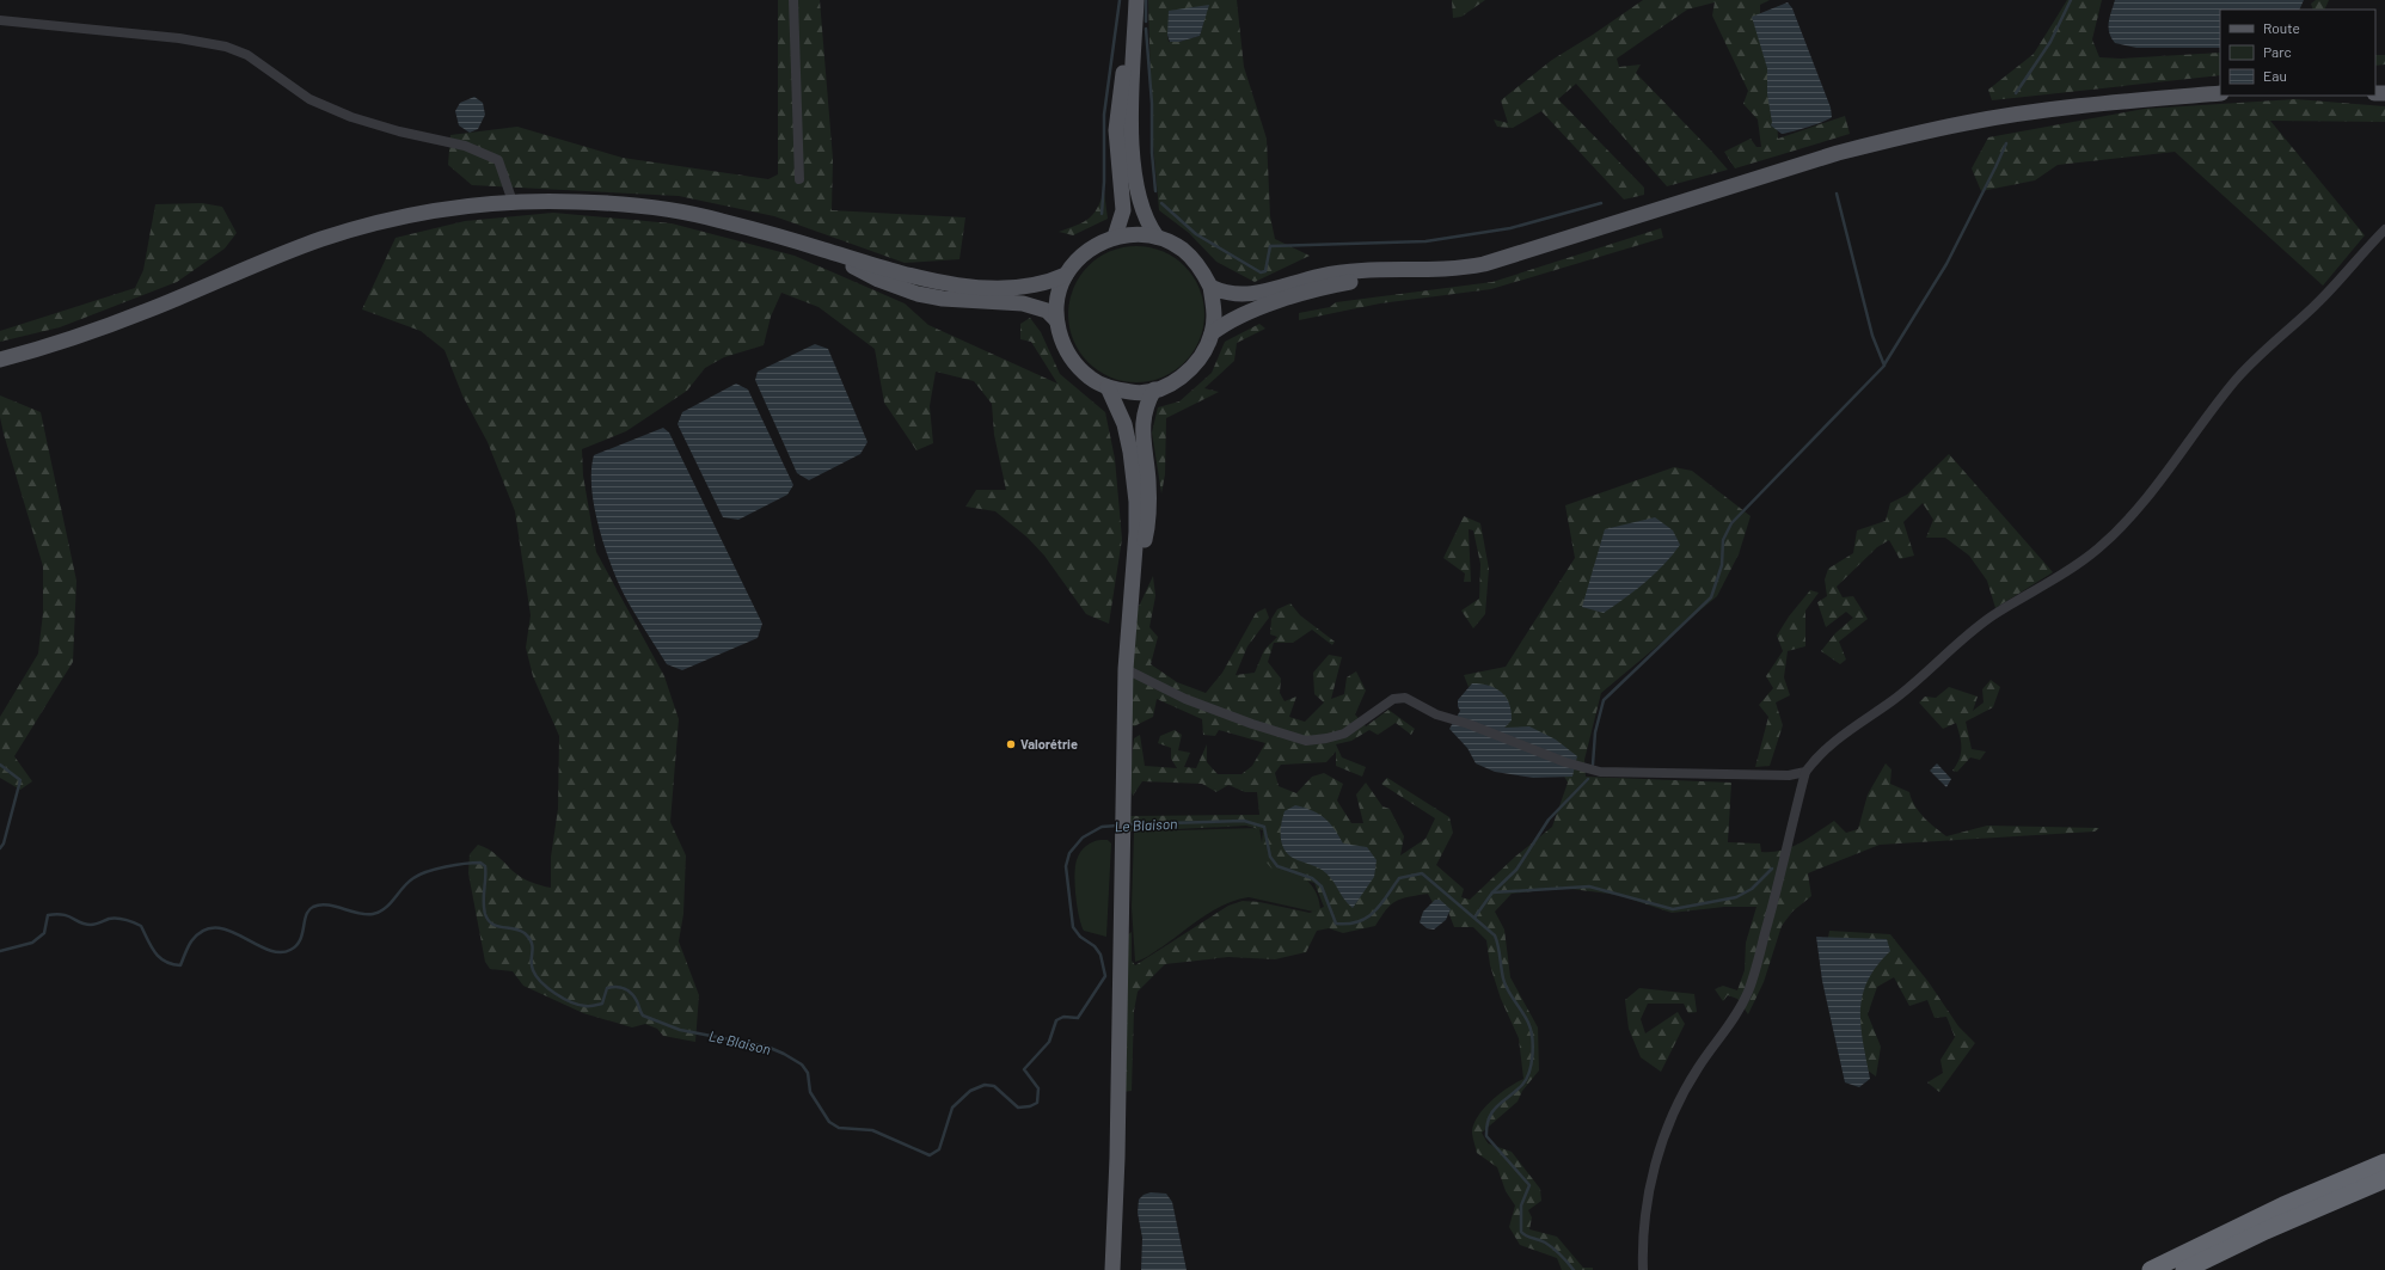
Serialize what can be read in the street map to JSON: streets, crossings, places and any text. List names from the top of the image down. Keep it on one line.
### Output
{"water":["Le Blaison"],"places":["Valorétrie"],"legend":["Route","Parc","Eau"]}
